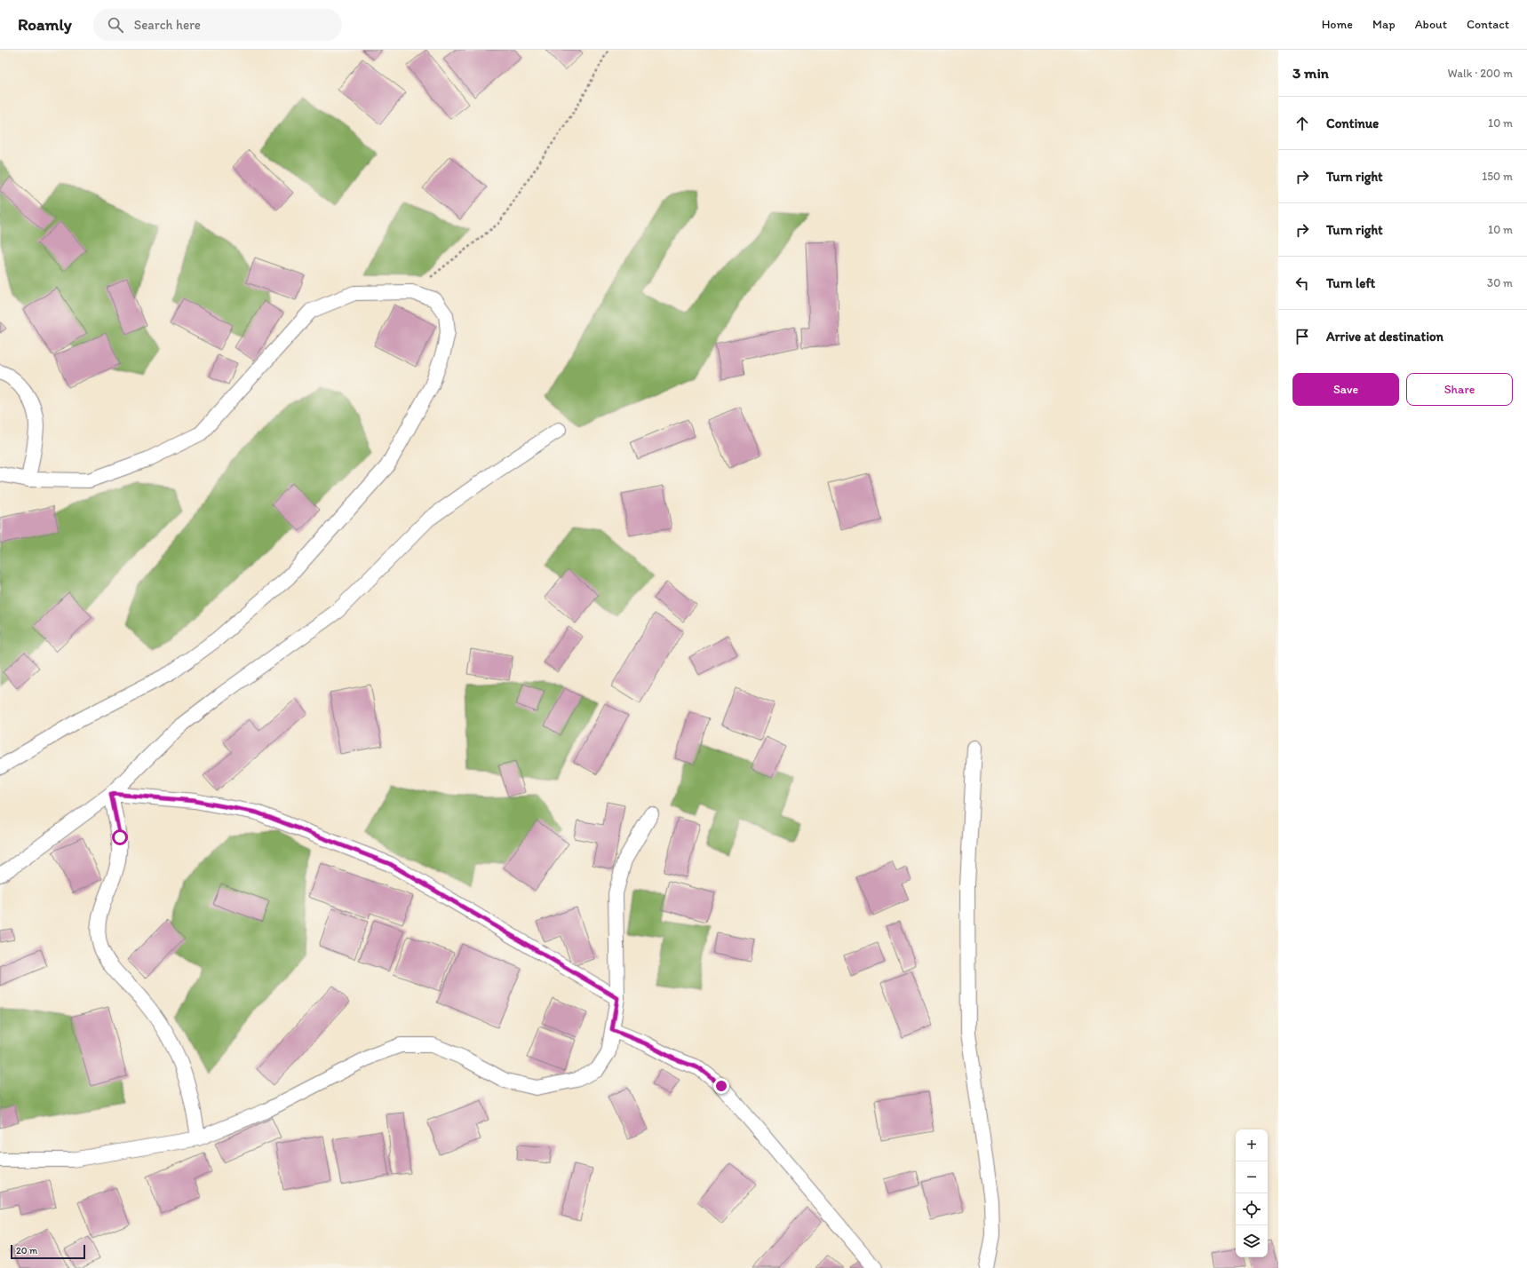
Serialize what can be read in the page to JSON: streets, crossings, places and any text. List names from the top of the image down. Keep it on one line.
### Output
{"scale_bar":"20 m","page":{"header":"Roamly","search":"Search here","nav":["Home","Map","About","Contact"],"heading":["3 min","Walk · 200 m"],"list":[["Continue","10 m"],["Turn right","150 m"],["Turn right","10 m"],["Turn left","30 m"],"Arrive at destination"],"buttons":["Save","Share"],"map_buttons":["+","−"],"scale":"20 m"}}
